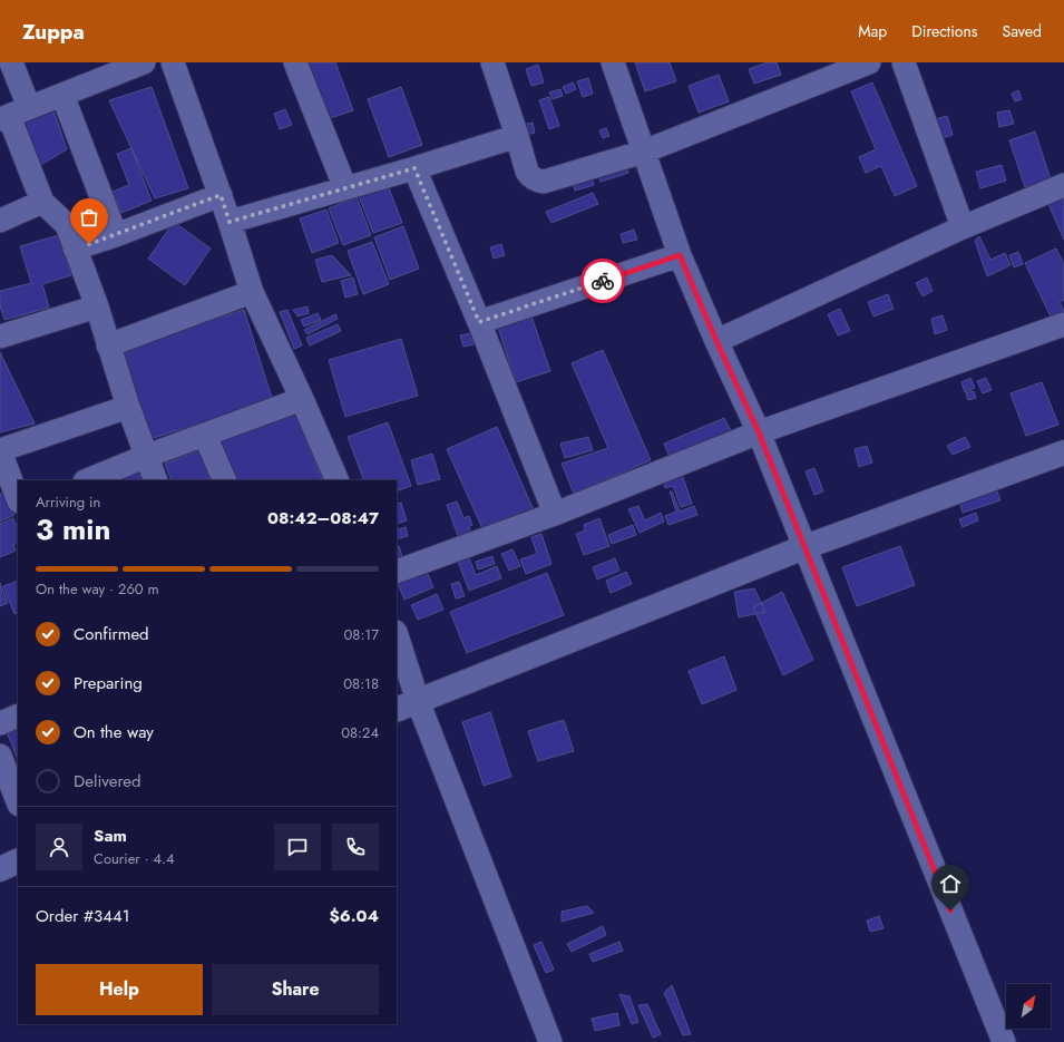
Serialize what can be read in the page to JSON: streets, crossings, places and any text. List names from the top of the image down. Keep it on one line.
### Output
{"north":"top right","page":{"header":"Zuppa","nav":["Map","Directions","Saved"],"heading":["3 min","Arriving in","08:42–08:47"],"panel":["Sam","Courier · 4.4","Order #3441","$6.04"],"bar":"On the way · 260 m","list":[["Confirmed","08:17"],["Preparing","08:18"],["On the way","08:24"],"Delivered"],"buttons":["Help","Share"]}}
